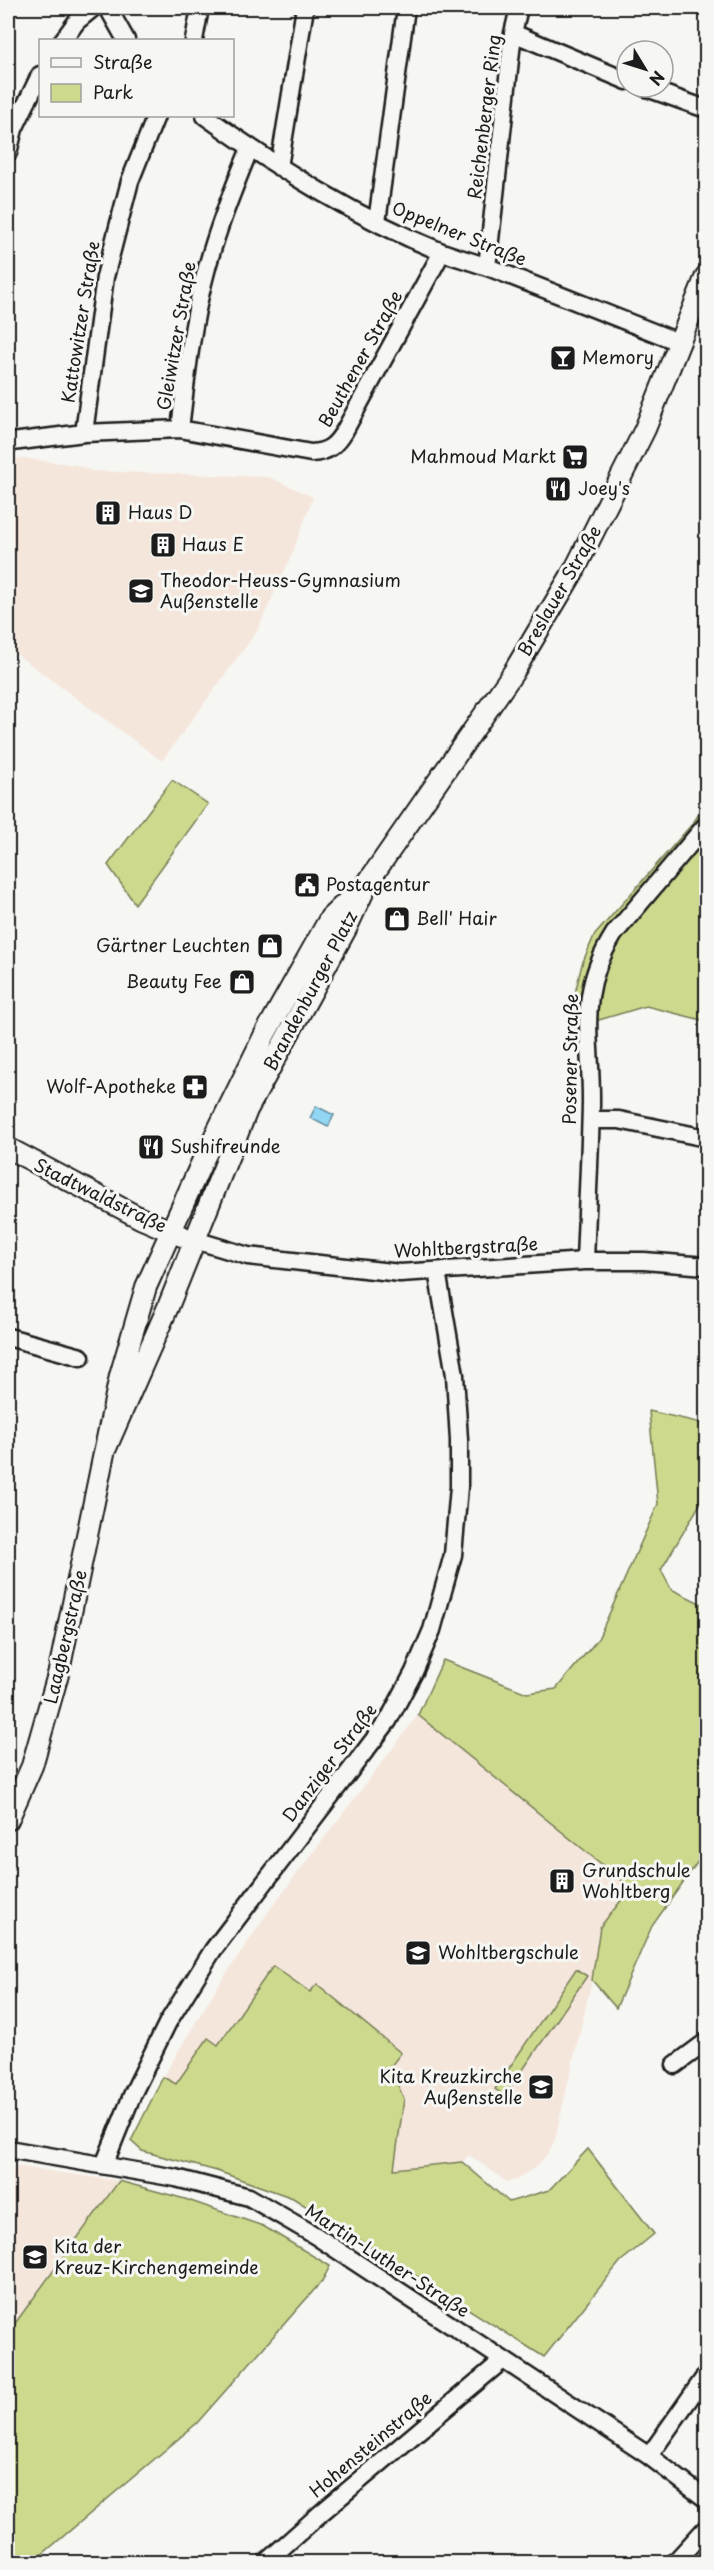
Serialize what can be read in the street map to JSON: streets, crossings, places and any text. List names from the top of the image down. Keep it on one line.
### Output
{"streets":{"street":["Reichenberger Ring","Oppelner Straße","Kattowitzer Straße","Gleiwitzer Straße","Beuthener Straße","Breslauer Straße","Brandenburger Platz","Posener Straße","Stadtwaldstraße","Wohltbergstraße","Laagbergstraße","Danziger Straße","Martin-Luther-Straße","Hohensteinstraße"]},"crossings":[["Reichenberger Ring","Oppelner Straße"],["Oppelner Straße","Gleiwitzer Straße"],["Oppelner Straße","Beuthener Straße"],["Oppelner Straße","Breslauer Straße"],["Kattowitzer Straße","Beuthener Straße"],["Gleiwitzer Straße","Beuthener Straße"],["Breslauer Straße","Brandenburger Platz"],["Brandenburger Platz","Stadtwaldstraße"],["Brandenburger Platz","Wohltbergstraße"],["Brandenburger Platz","Laagbergstraße"],["Posener Straße","Wohltbergstraße"],["Stadtwaldstraße","Wohltbergstraße"],["Stadtwaldstraße","Laagbergstraße"],["Wohltbergstraße","Laagbergstraße"],["Wohltbergstraße","Danziger Straße"],["Danziger Straße","Martin-Luther-Straße"],["Martin-Luther-Straße","Hohensteinstraße"]],"places":{"bar":["Memory"],"supermarket":["Mahmoud Markt"],"restaurant":["Joey's","Sushifreunde"],"building":["Haus D","Haus E","Grundschule Wohltberg"],"school or university":["Theodor-Heuss-Gymnasium Außenstelle","Wohltbergschule","Kita Kreuzkirche Außenstelle","Kita der Kreuz-Kirchengemeinde"],"public building":["Postagentur"],"shop":["Bell' Hair","Gärtner Leuchten","Beauty Fee"],"pharmacy":["Wolf-Apotheke"]},"legend":["Straße","Park"],"north":"bottom right"}
